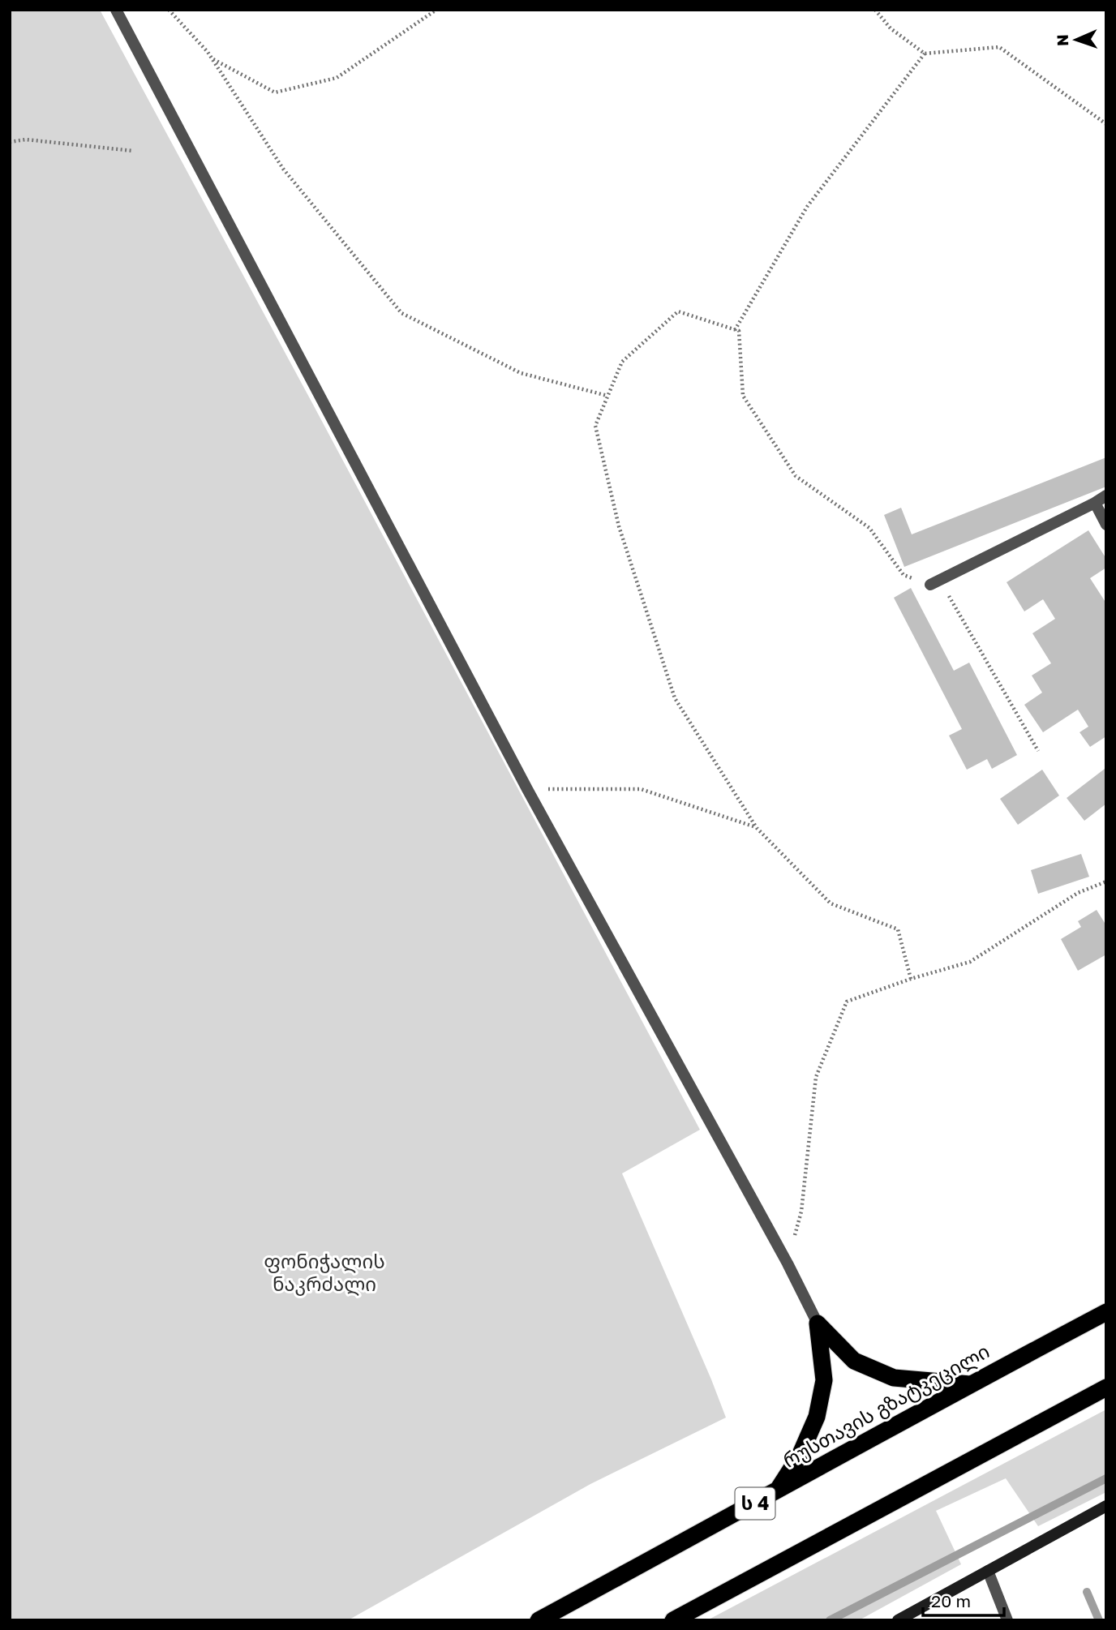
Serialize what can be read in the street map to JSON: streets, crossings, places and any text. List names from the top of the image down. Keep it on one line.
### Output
{"streets":{"highway":["რუსთავის გზატკეცილი","ს 4"]},"parks":["ფონიჭალის ნაკრძალი"],"scale_bar":"20 m","north":"left"}
